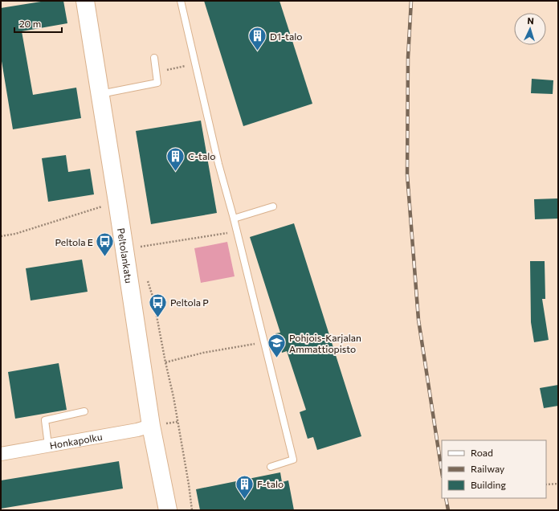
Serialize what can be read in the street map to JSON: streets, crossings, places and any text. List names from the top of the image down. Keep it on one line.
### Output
{"streets":{"street":["Peltolankatu","Honkapolku"]},"crossings":[["Peltolankatu","Honkapolku"]],"places":{"building":["D1-talo","C-talo","F-talo"],"bus stop":["Peltola E","Peltola P"],"school or university":["Pohjois-Karjalan Ammattiopisto"]},"legend":["Road","Railway","Building"],"scale_bar":"20 m","north":"top"}
